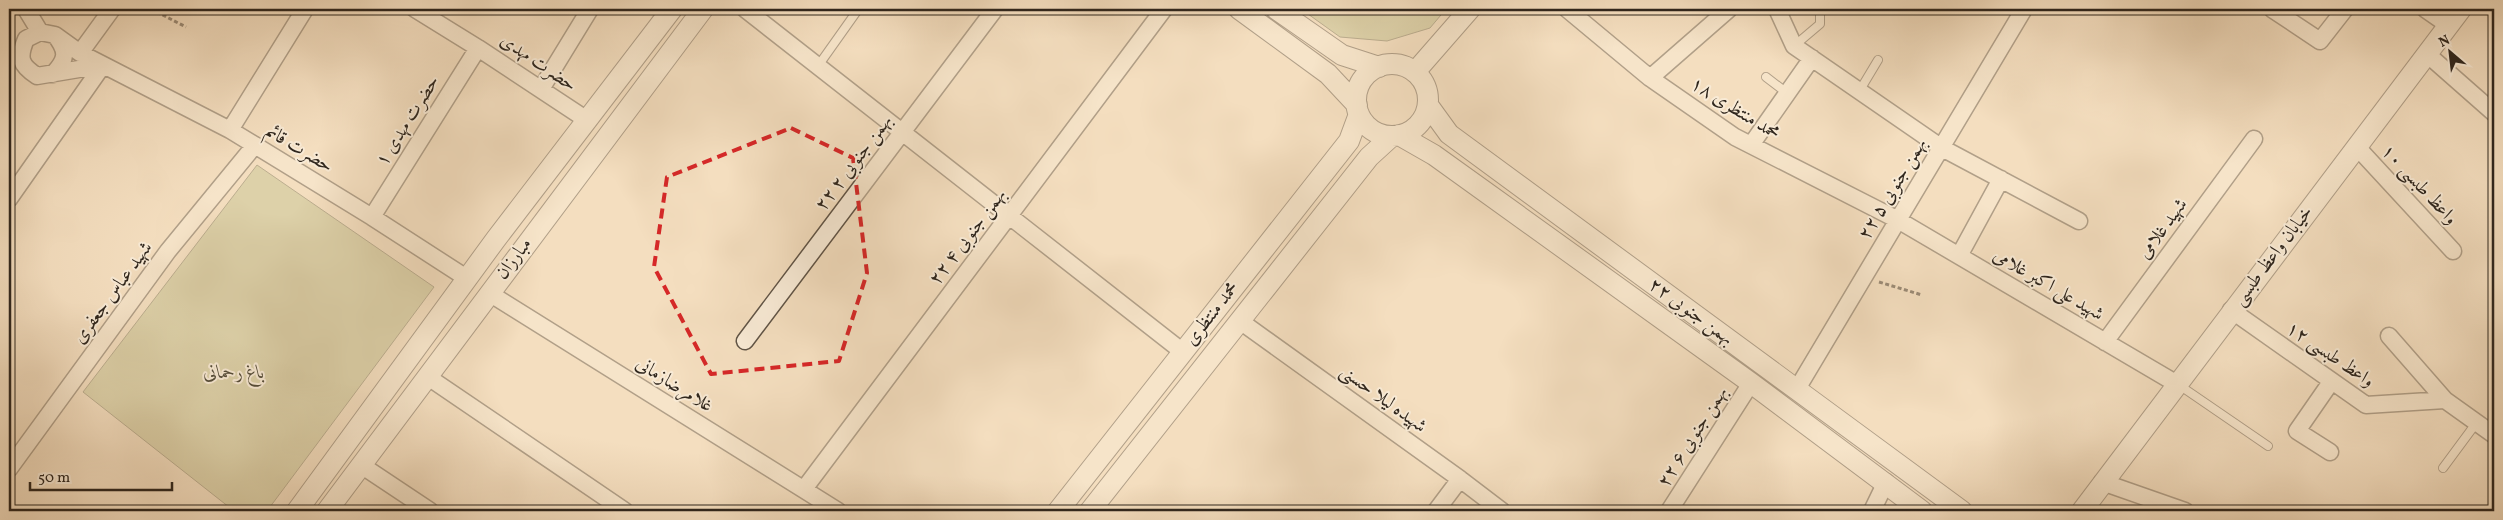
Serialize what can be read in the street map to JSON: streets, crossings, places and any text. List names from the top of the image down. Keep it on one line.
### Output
{"streets":{"street":["حضرت مهدی","محمد منتظری ۱۸","حضرت مهدی ۱","حضرت قائم","۲۲ بهمن جنوبی ۲","واعظ طبسی ۱۰","۲۲ بهمن جنوبی ۵","شهید غلامی","۲۲ بهمن جنوبی ۴","خیابان واعظ طبسی","مبارزان","شهید علی اکبر غلامی","شهید عباس جعفری","۲۲ بهمن جنوبی","محمد منتظری","واعظ طبسی ۱۲","غلامرضازمانی","شهیده لیلا حسنی","۲۲ بهمن جنوبی ۶"]},"crossings":[["حضرت مهدی","حضرت مهدی ۱"],["حضرت مهدی","مبارزان"],["محمد منتظری ۱۸","۲۲ بهمن جنوبی ۵"],["محمد منتظری ۱۸","شهید علی اکبر غلامی"],["حضرت مهدی ۱","حضرت قائم"],["حضرت قائم","مبارزان"],["حضرت قائم","شهید عباس جعفری"],["واعظ طبسی ۱۰","خیابان واعظ طبسی"],["۲۲ بهمن جنوبی ۵","شهید علی اکبر غلامی"],["۲۲ بهمن جنوبی ۵","۲۲ بهمن جنوبی"],["شهید غلامی","شهید علی اکبر غلامی"],["۲۲ بهمن جنوبی ۴","غلامرضازمانی"],["خیابان واعظ طبسی","شهید علی اکبر غلامی"],["خیابان واعظ طبسی","واعظ طبسی ۱۲"],["مبارزان","غلامرضازمانی"],["۲۲ بهمن جنوبی","محمد منتظری"],["۲۲ بهمن جنوبی","۲۲ بهمن جنوبی ۶"],["محمد منتظری","شهیده لیلا حسنی"]],"parks":["باغ رحمانی"],"scale_bar":"50 m","north":"top left"}
